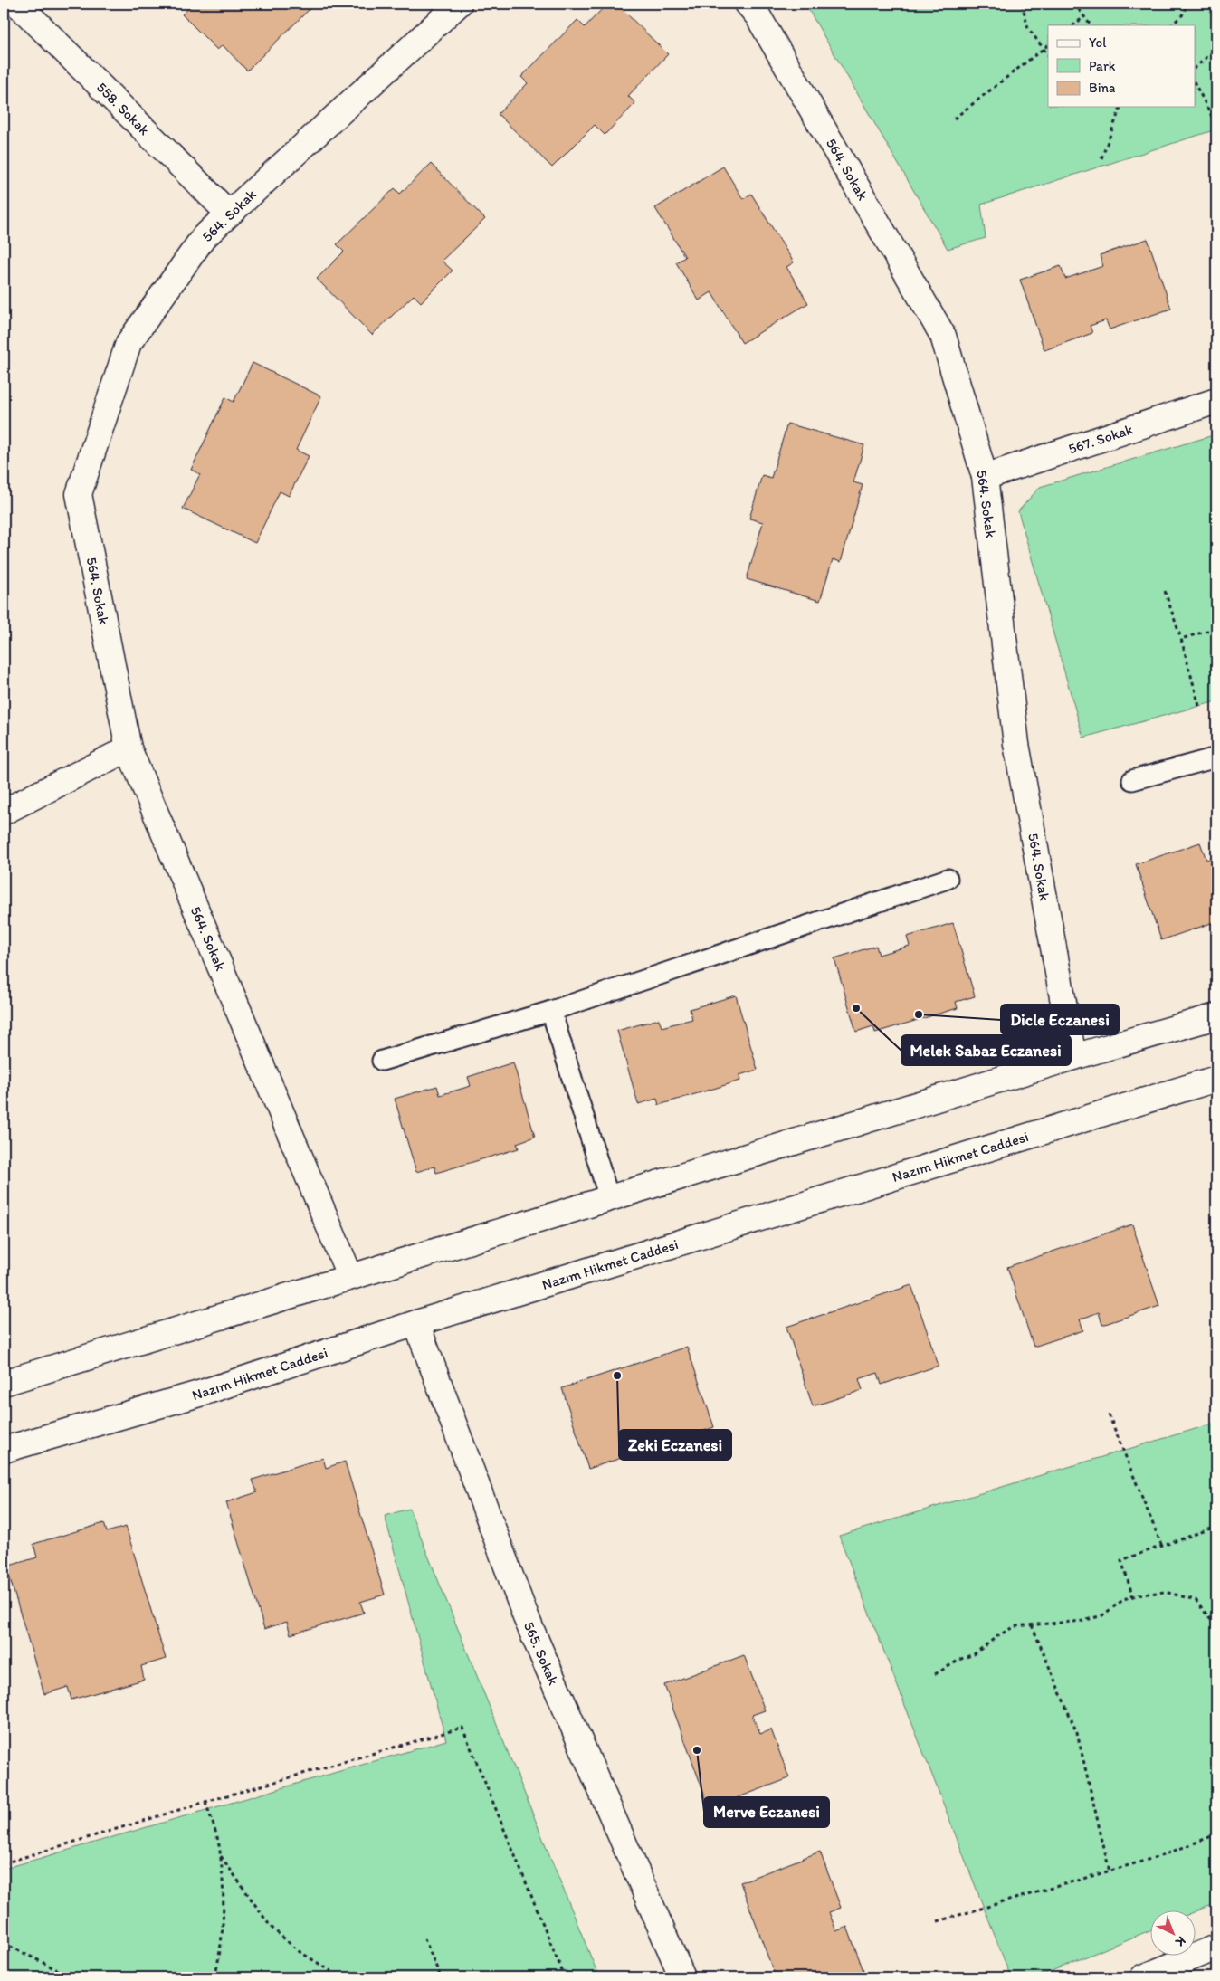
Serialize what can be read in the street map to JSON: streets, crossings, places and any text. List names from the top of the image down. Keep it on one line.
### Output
{"streets":{"street":["558. Sokak","564. Sokak","567. Sokak","Nazım Hikmet Caddesi","565. Sokak"]},"crossings":[["558. Sokak","564. Sokak"],["564. Sokak","567. Sokak"],["Nazım Hikmet Caddesi","565. Sokak"]],"places":["Melek Sabaz Eczanesi","Dicle Eczanesi","Zeki Eczanesi","Merve Eczanesi"],"legend":["Yol","Park","Bina"],"north":"bottom right"}
